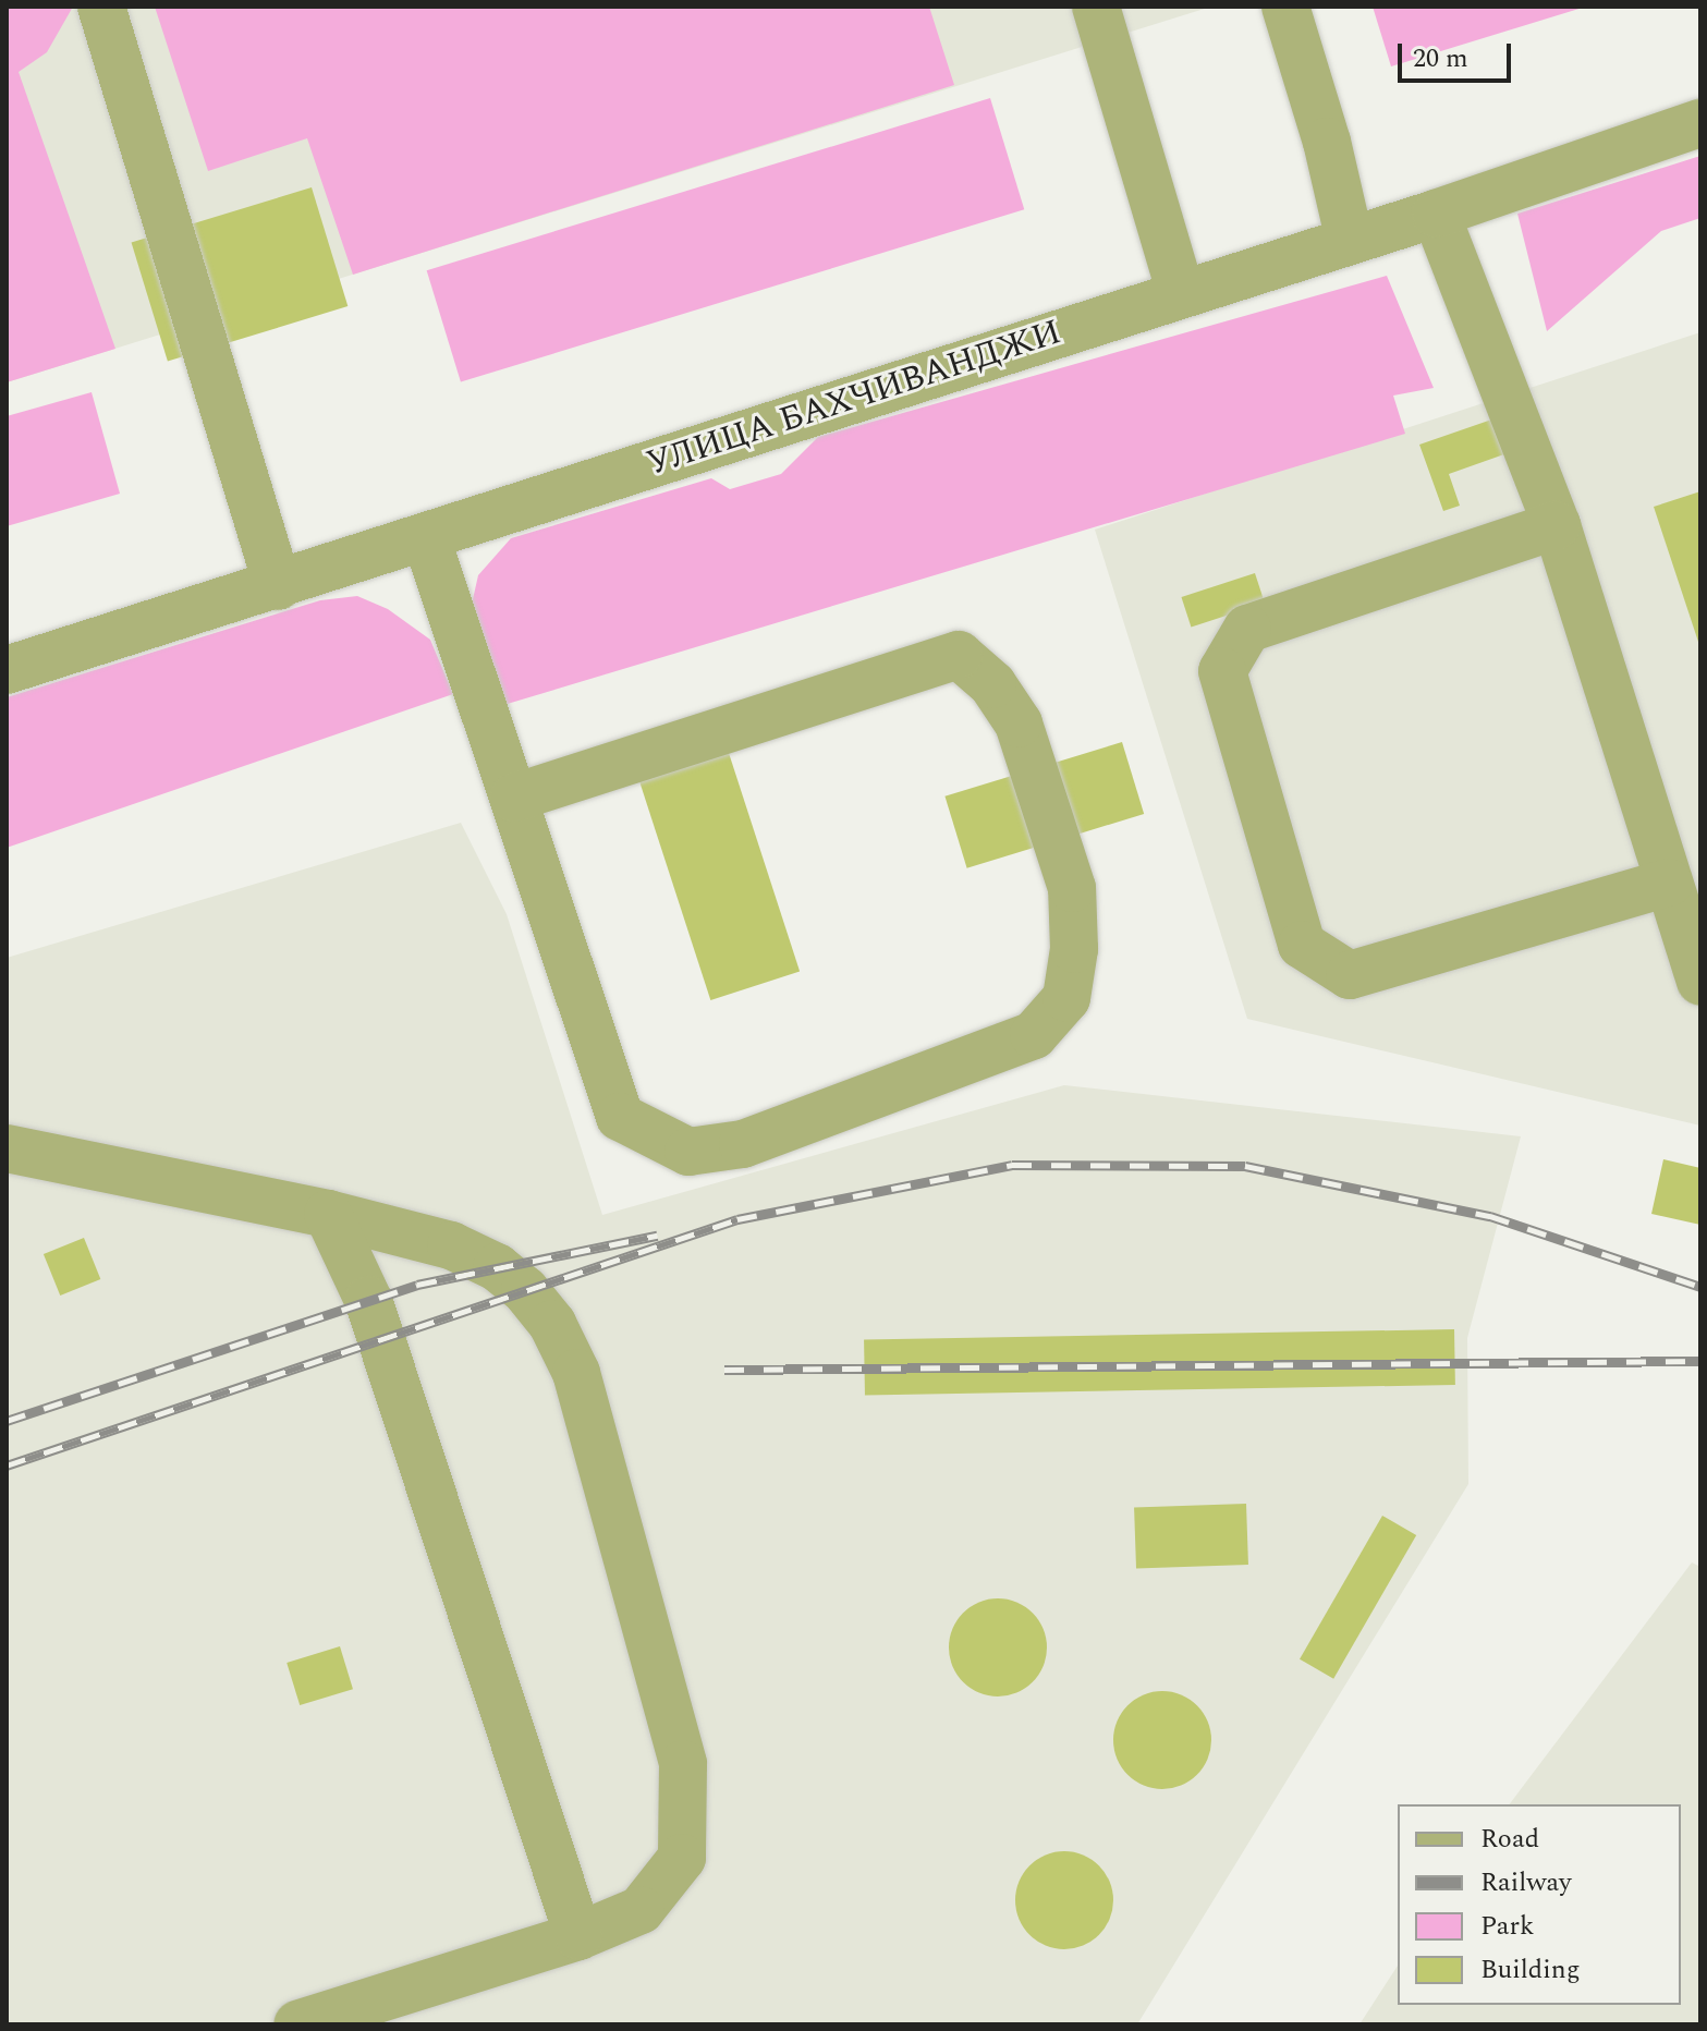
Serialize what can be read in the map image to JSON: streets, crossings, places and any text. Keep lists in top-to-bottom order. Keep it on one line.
{"streets":{"street":["УЛИЦА БАХЧИВАНДЖИ"]},"legend":["Road","Railway","Park","Building"],"scale_bar":"20 m"}
